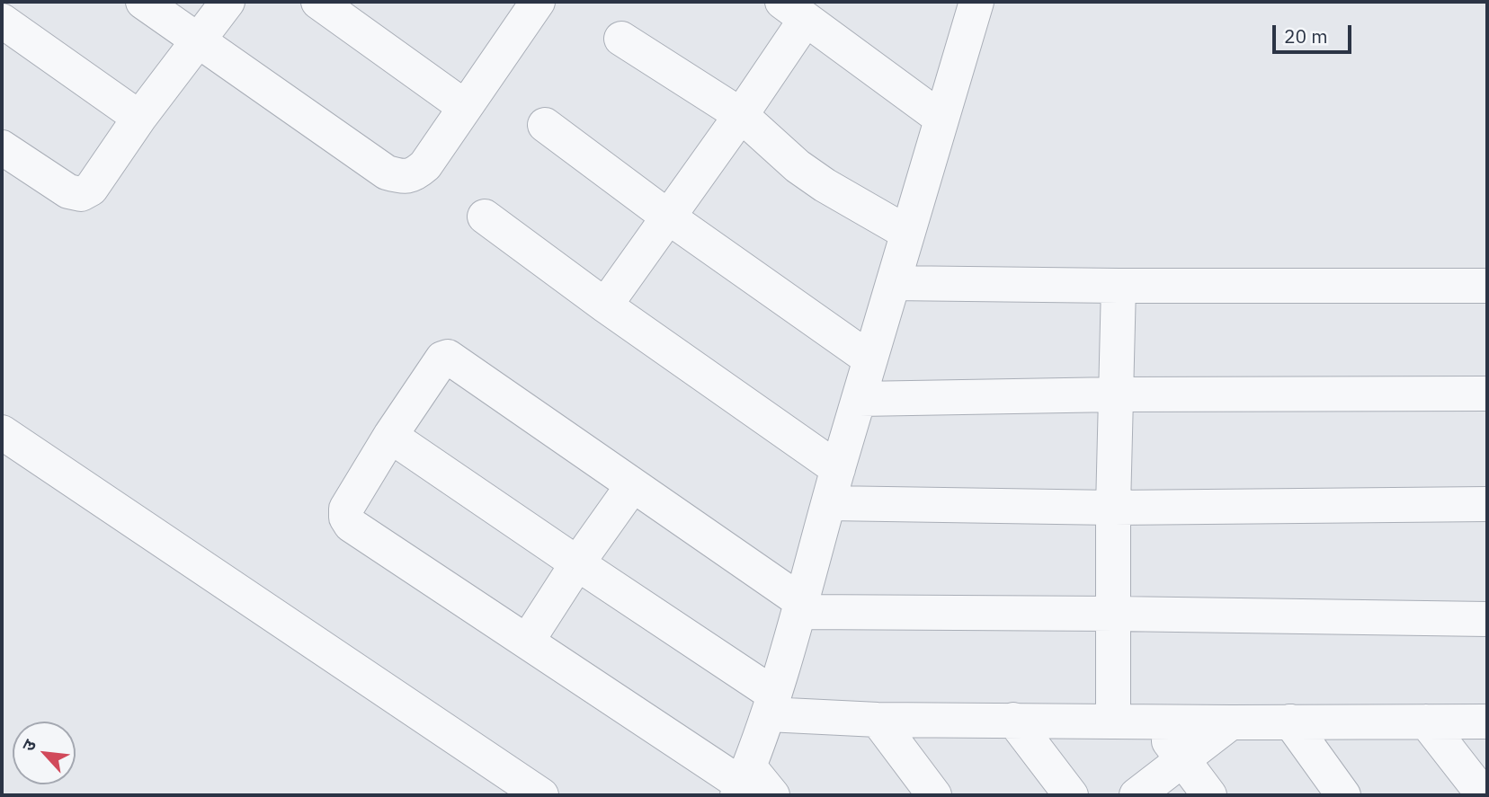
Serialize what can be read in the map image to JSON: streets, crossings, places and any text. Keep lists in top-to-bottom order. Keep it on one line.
{"scale_bar":"20 m","north":"top left"}
